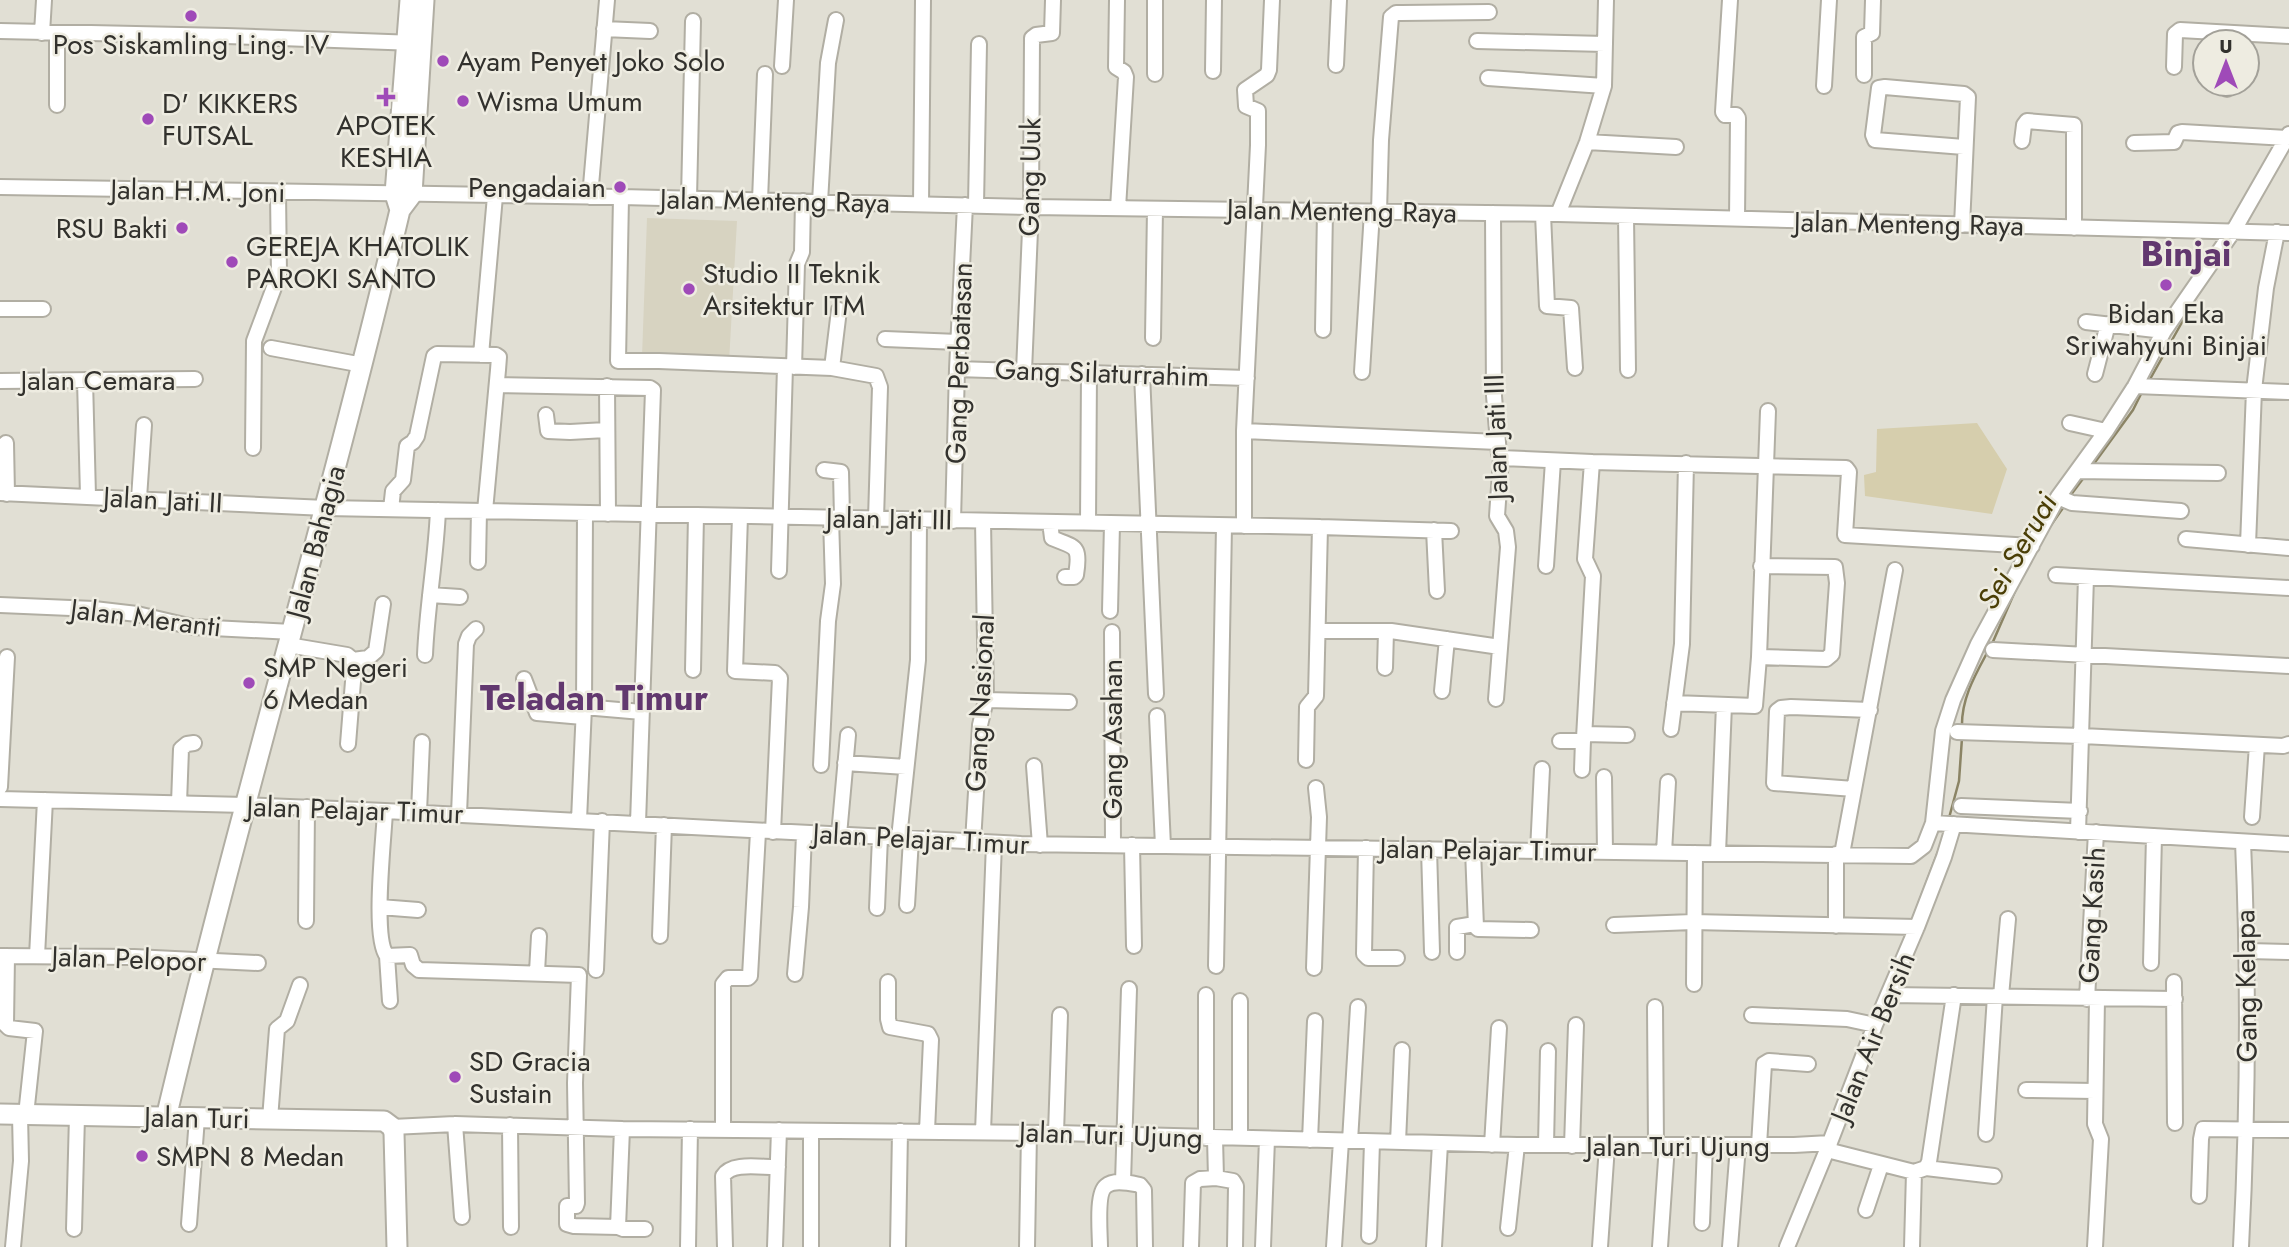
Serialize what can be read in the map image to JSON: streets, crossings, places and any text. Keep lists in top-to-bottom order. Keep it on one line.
{"streets":{"main road":["Jalan Bahagia","Jalan Turi"],"street":["Gang Uuk","Jalan H.M. Joni","Jalan Menteng Raya","Gang Perbatasan","Gang Silaturrahim","Jalan Cemara","Jalan Jati III","Jalan Jati II","Jalan Meranti","Gang Nasional","Gang Asahan","Jalan Pelajar Timur","Gang Kasih","Jalan Pelopor","Gang Kelapa","Jalan Air Bersih","Jalan Turi Ujung"]},"crossings":[["Gang Uuk","Jalan Menteng Raya"],["Gang Uuk","Gang Silaturrahim"],["Jalan H.M. Joni","Jalan Menteng Raya"],["Jalan H.M. Joni","Jalan Bahagia"],["Jalan Menteng Raya","Gang Perbatasan"],["Jalan Menteng Raya","Jalan Jati III"],["Jalan Menteng Raya","Jalan Bahagia"],["Gang Perbatasan","Gang Silaturrahim"],["Gang Perbatasan","Jalan Jati III"],["Jalan Jati III","Jalan Jati II"],["Jalan Jati III","Jalan Bahagia"],["Jalan Jati III","Gang Nasional"],["Jalan Jati II","Jalan Bahagia"],["Jalan Bahagia","Jalan Meranti"],["Jalan Bahagia","Jalan Pelajar Timur"],["Jalan Bahagia","Jalan Pelopor"],["Jalan Bahagia","Jalan Turi"],["Gang Nasional","Jalan Pelajar Timur"],["Gang Asahan","Jalan Pelajar Timur"],["Jalan Air Bersih","Jalan Turi Ujung"],["Jalan Turi","Jalan Turi Ujung"]],"districts":["Binjai","Teladan Timur"],"water":["Sei Seruai"],"places":{"other":["Pos Siskamling Ling. IV","Ayam Penyet Joko Solo","Wisma Umum","D' KIKKERS FUTSAL","Pengadaian","RSU Bakti","GEREJA KHATOLIK PAROKI SANTO","Bidan Eka Sriwahyuni Binjai","Studio II Teknik Arsitektur ITM","SMP Negeri 6 Medan","SD Gracia Sustain","SMPN 8 Medan"],"health":["APOTEK KESHIA"]},"north":"top"}
